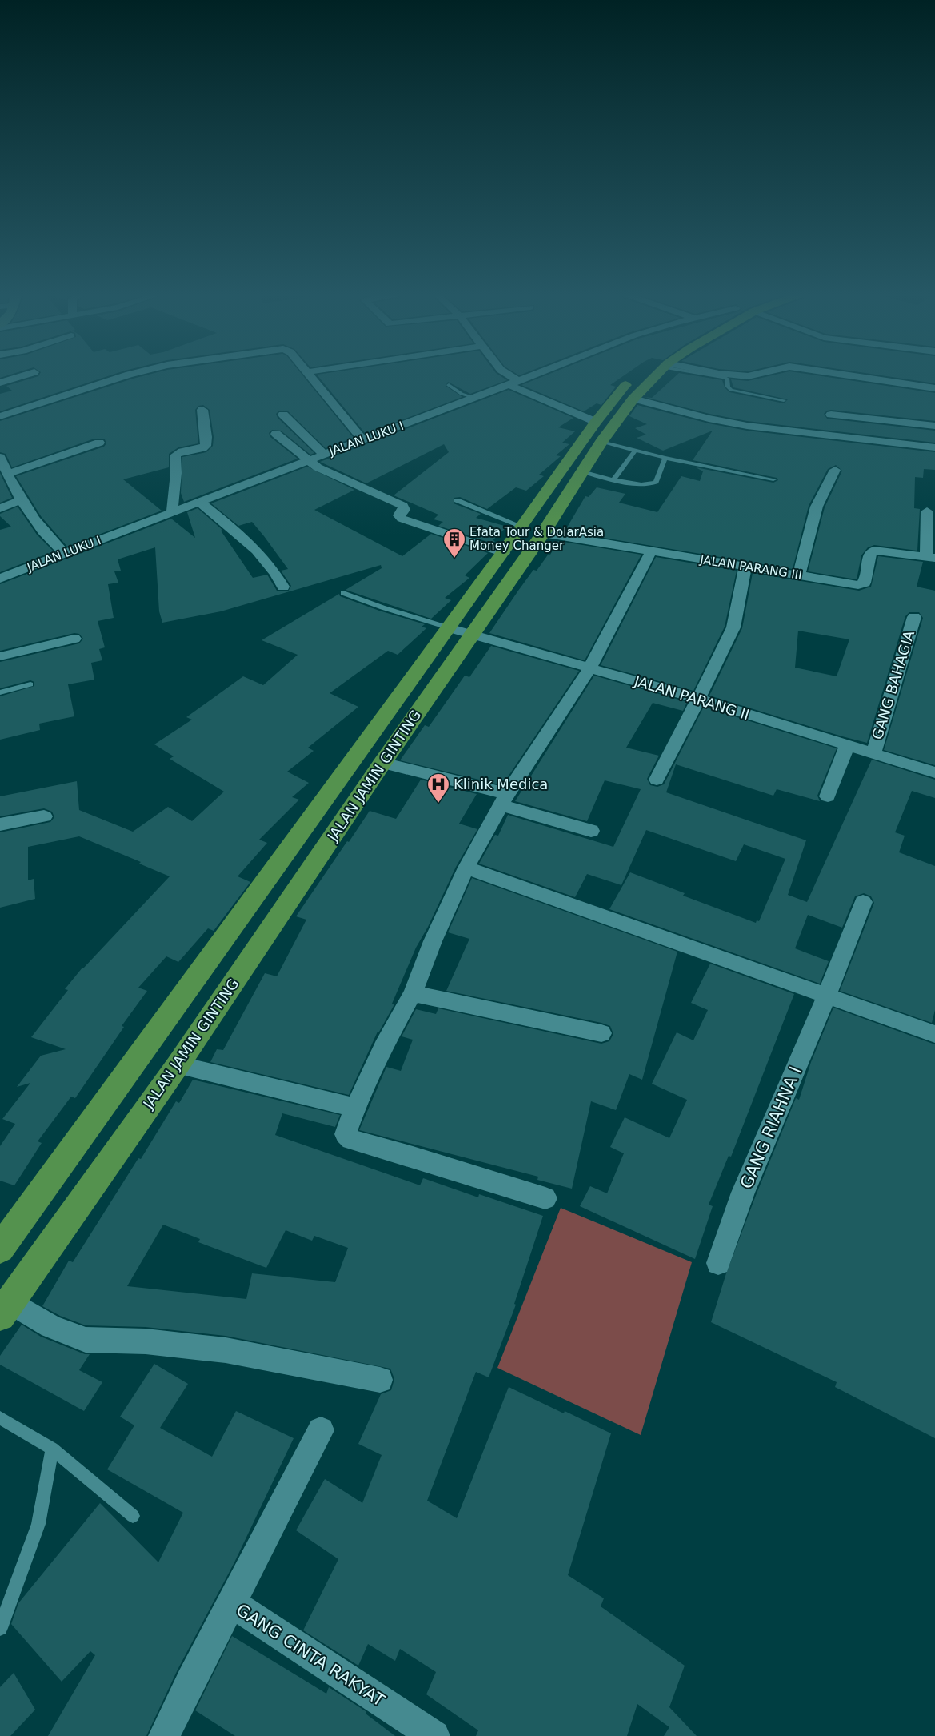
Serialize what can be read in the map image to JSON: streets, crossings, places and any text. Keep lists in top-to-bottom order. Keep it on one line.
{"streets":{"highway":["JALAN JAMIN GINTING"],"street":["JALAN LUKU I","JALAN PARANG III","GANG BAHAGIA","JALAN PARANG II","GANG RIAHNA I","GANG CINTA RAKYAT"]},"crossings":[["JALAN PARANG III","JALAN JAMIN GINTING"],["GANG BAHAGIA","JALAN PARANG II"],["JALAN PARANG II","JALAN JAMIN GINTING"]],"places":{"building":["Efata Tour & DolarAsia Money Changer"],"hospital":["Klinik Medica"]}}
